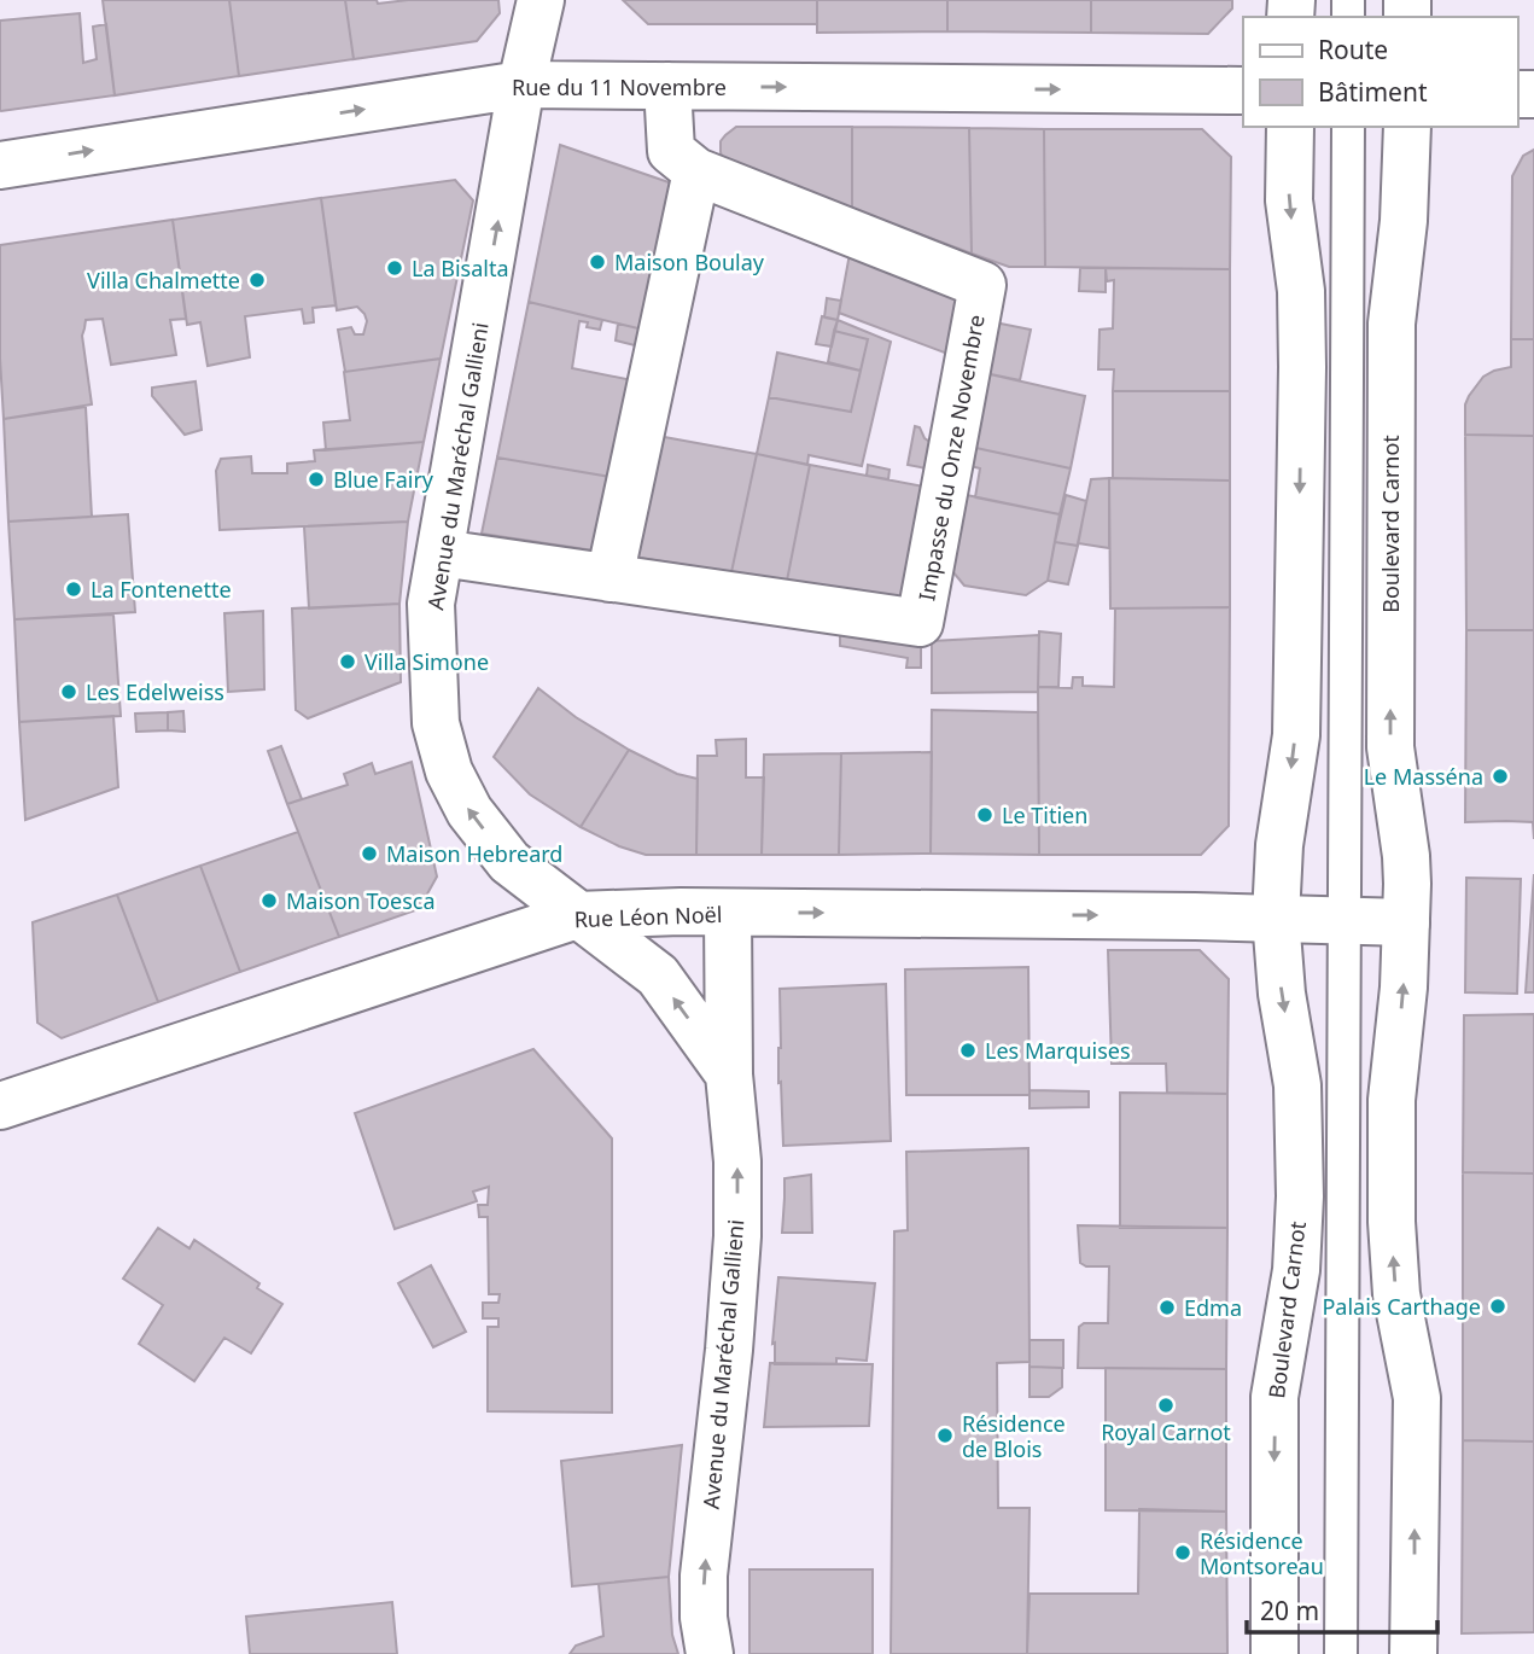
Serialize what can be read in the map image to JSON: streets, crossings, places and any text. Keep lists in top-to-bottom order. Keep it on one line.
{"streets":{"street":["Rue du 11 Novembre","Impasse du Onze Novembre","Avenue du Maréchal Gallieni","Boulevard Carnot","Rue Léon Noël"]},"crossings":[["Rue du 11 Novembre","Impasse du Onze Novembre"],["Rue du 11 Novembre","Avenue du Maréchal Gallieni"],["Impasse du Onze Novembre","Avenue du Maréchal Gallieni"],["Avenue du Maréchal Gallieni","Rue Léon Noël"],["Boulevard Carnot","Rue Léon Noël"]],"one_way":["Rue du 11 Novembre","Rue Léon Noël"],"places":["Maison Boulay","La Bisalta","Villa Chalmette","Blue Fairy","La Fontenette","Villa Simone","Les Edelweiss","Le Masséna","Le Titien","Maison Hebreard","Maison Toesca","Les Marquises","Palais Carthage","Edma","Royal Carnot","Résidence de Blois","Résidence Montsoreau"],"legend":["Route","Bâtiment"],"scale_bar":"20 m"}
